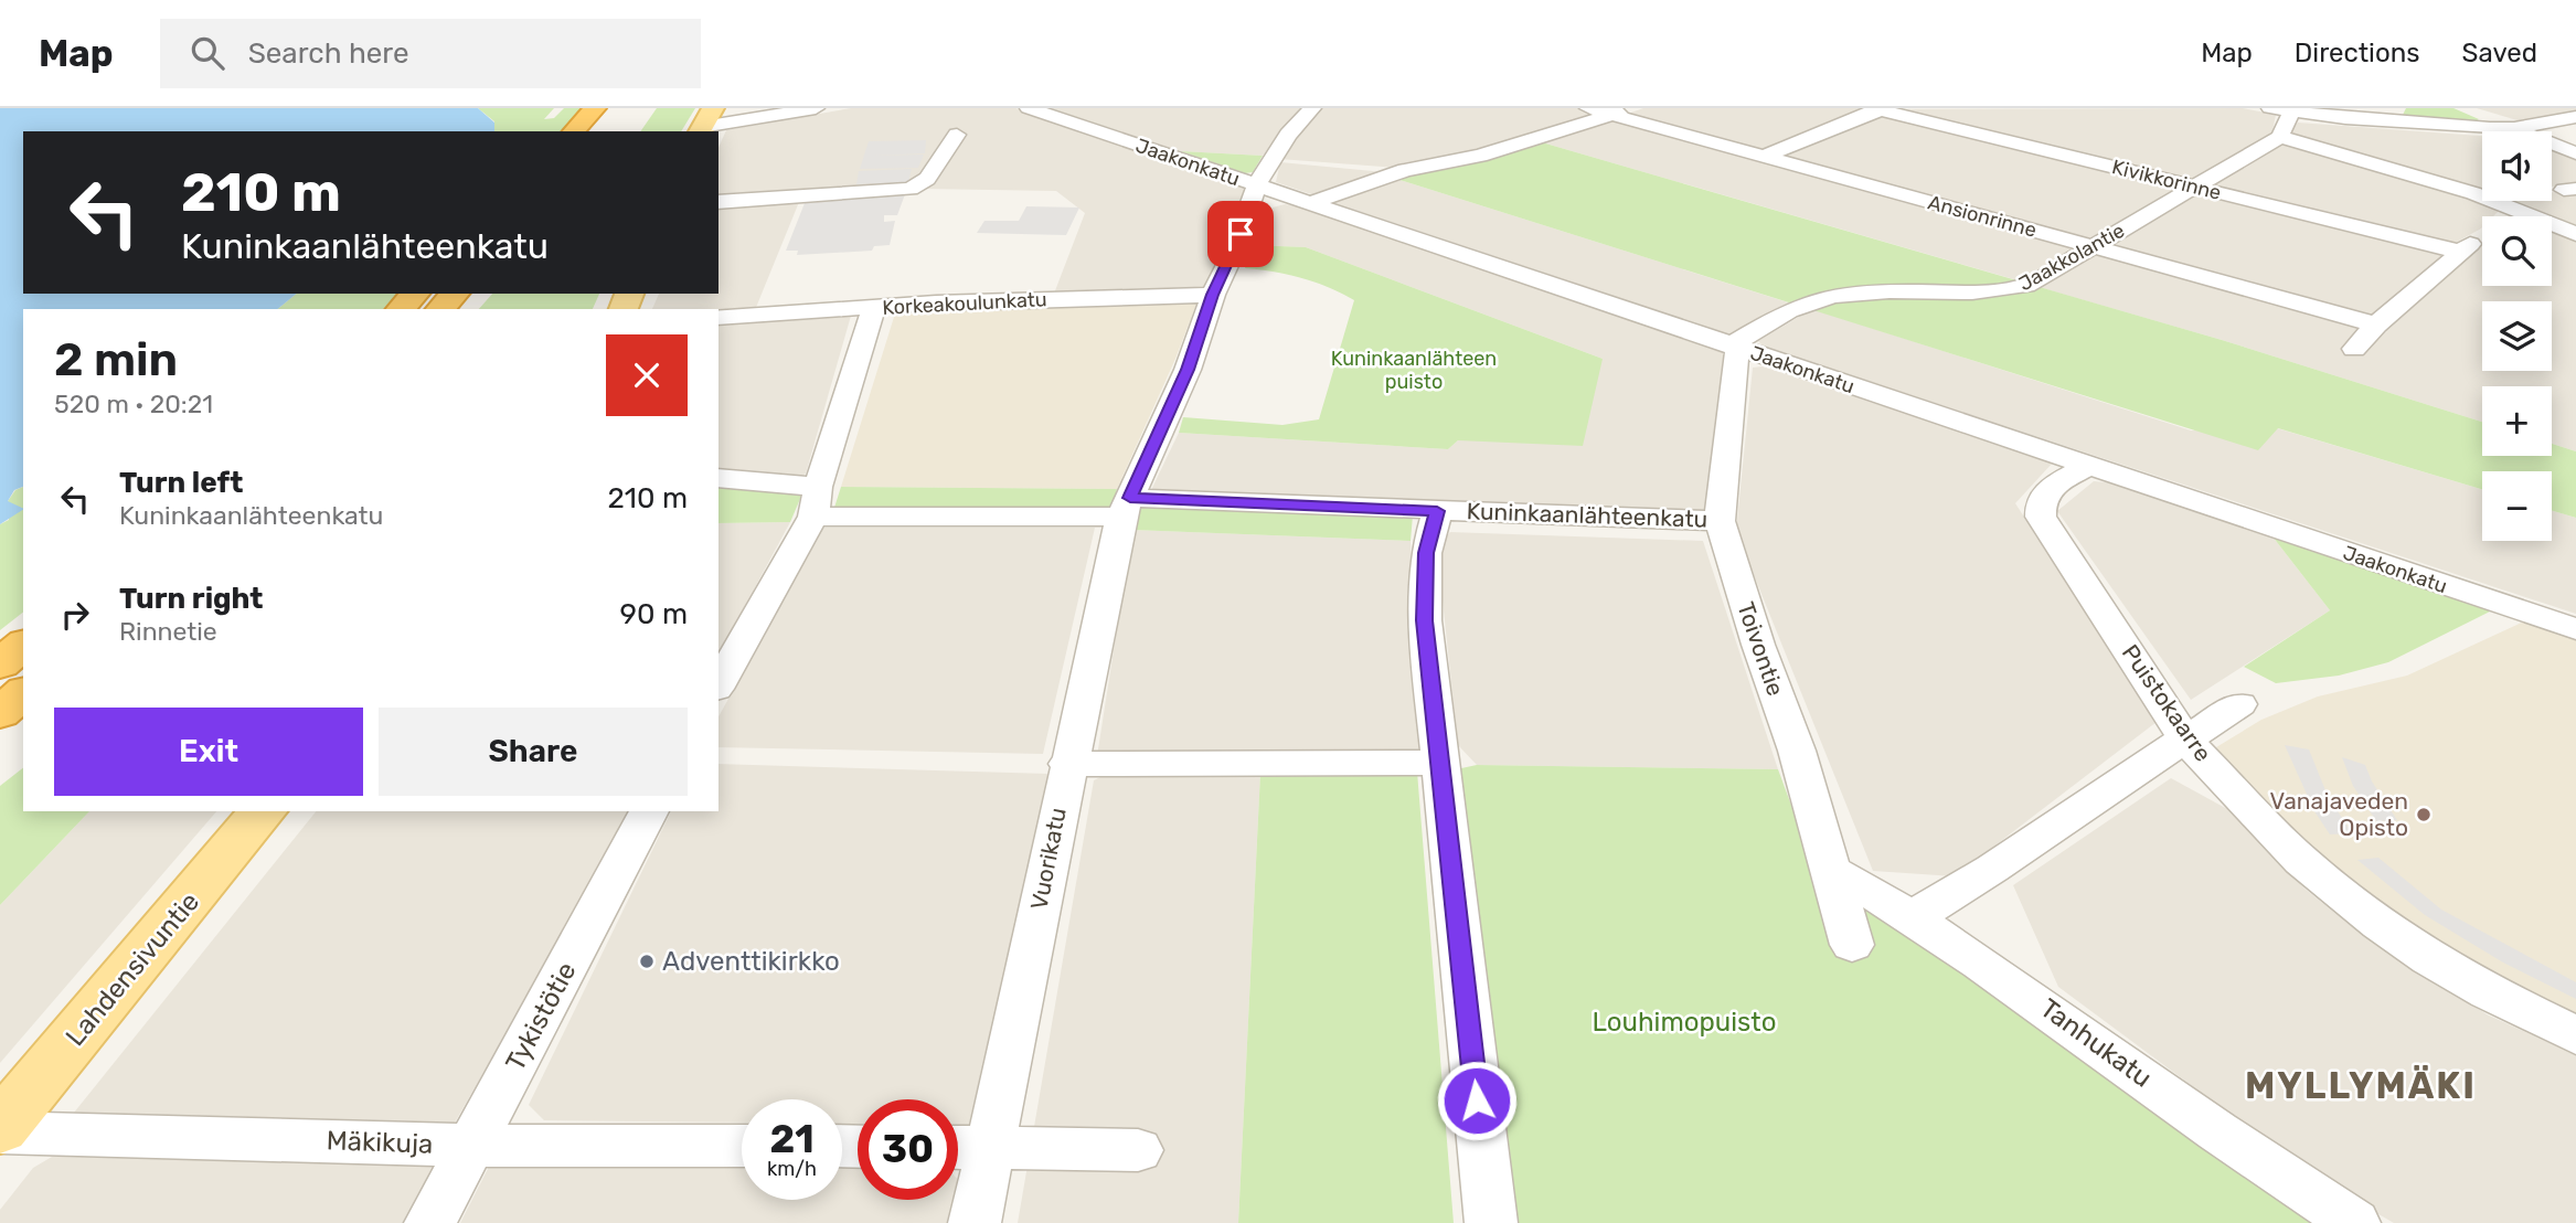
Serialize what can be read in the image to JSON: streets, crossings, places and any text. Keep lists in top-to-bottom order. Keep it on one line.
{"streets":{"main road":["Lahdensivuntie"],"street":["Jaakonkatu","Kivikkorinne","Ansionrinne","Jaakkolantie","Korkeakoulunkatu","Kuninkaanlähteenkatu","Toivontie","Puistokaarre","Vuorikatu","Tykistötie","Tanhukatu","Mäkikuja"]},"crossings":[["Jaakonkatu","Jaakkolantie"],["Jaakonkatu","Toivontie"],["Jaakonkatu","Puistokaarre"],["Jaakonkatu","Vuorikatu"],["Kivikkorinne","Ansionrinne"],["Kivikkorinne","Jaakkolantie"],["Ansionrinne","Jaakkolantie"],["Jaakkolantie","Toivontie"],["Korkeakoulunkatu","Vuorikatu"],["Kuninkaanlähteenkatu","Toivontie"],["Kuninkaanlähteenkatu","Vuorikatu"],["Toivontie","Tanhukatu"],["Lahdensivuntie","Mäkikuja"],["Tykistötie","Mäkikuja"]],"districts":["MYLLYMÄKI"],"parks":["Kuninkaanlähteen puisto","Louhimopuisto"],"places":["Vanajaveden Opisto","Adventtikirkko"],"page":{"header":"Map","search":"Search here","nav":["Map","Directions","Saved"],"map_buttons":["+","−"],"turn":["210 m","Kuninkaanlähteenkatu"],"heading":["2 min","520 m · 20:21"],"list":[{"name":"Turn left","note":"Kuninkaanlähteenkatu","value":"210 m"},{"name":"Turn right","note":"Rinnetie","value":"90 m"}],"buttons":["Exit","Share"],"speed":"21 km/h","limit":"30"}}
